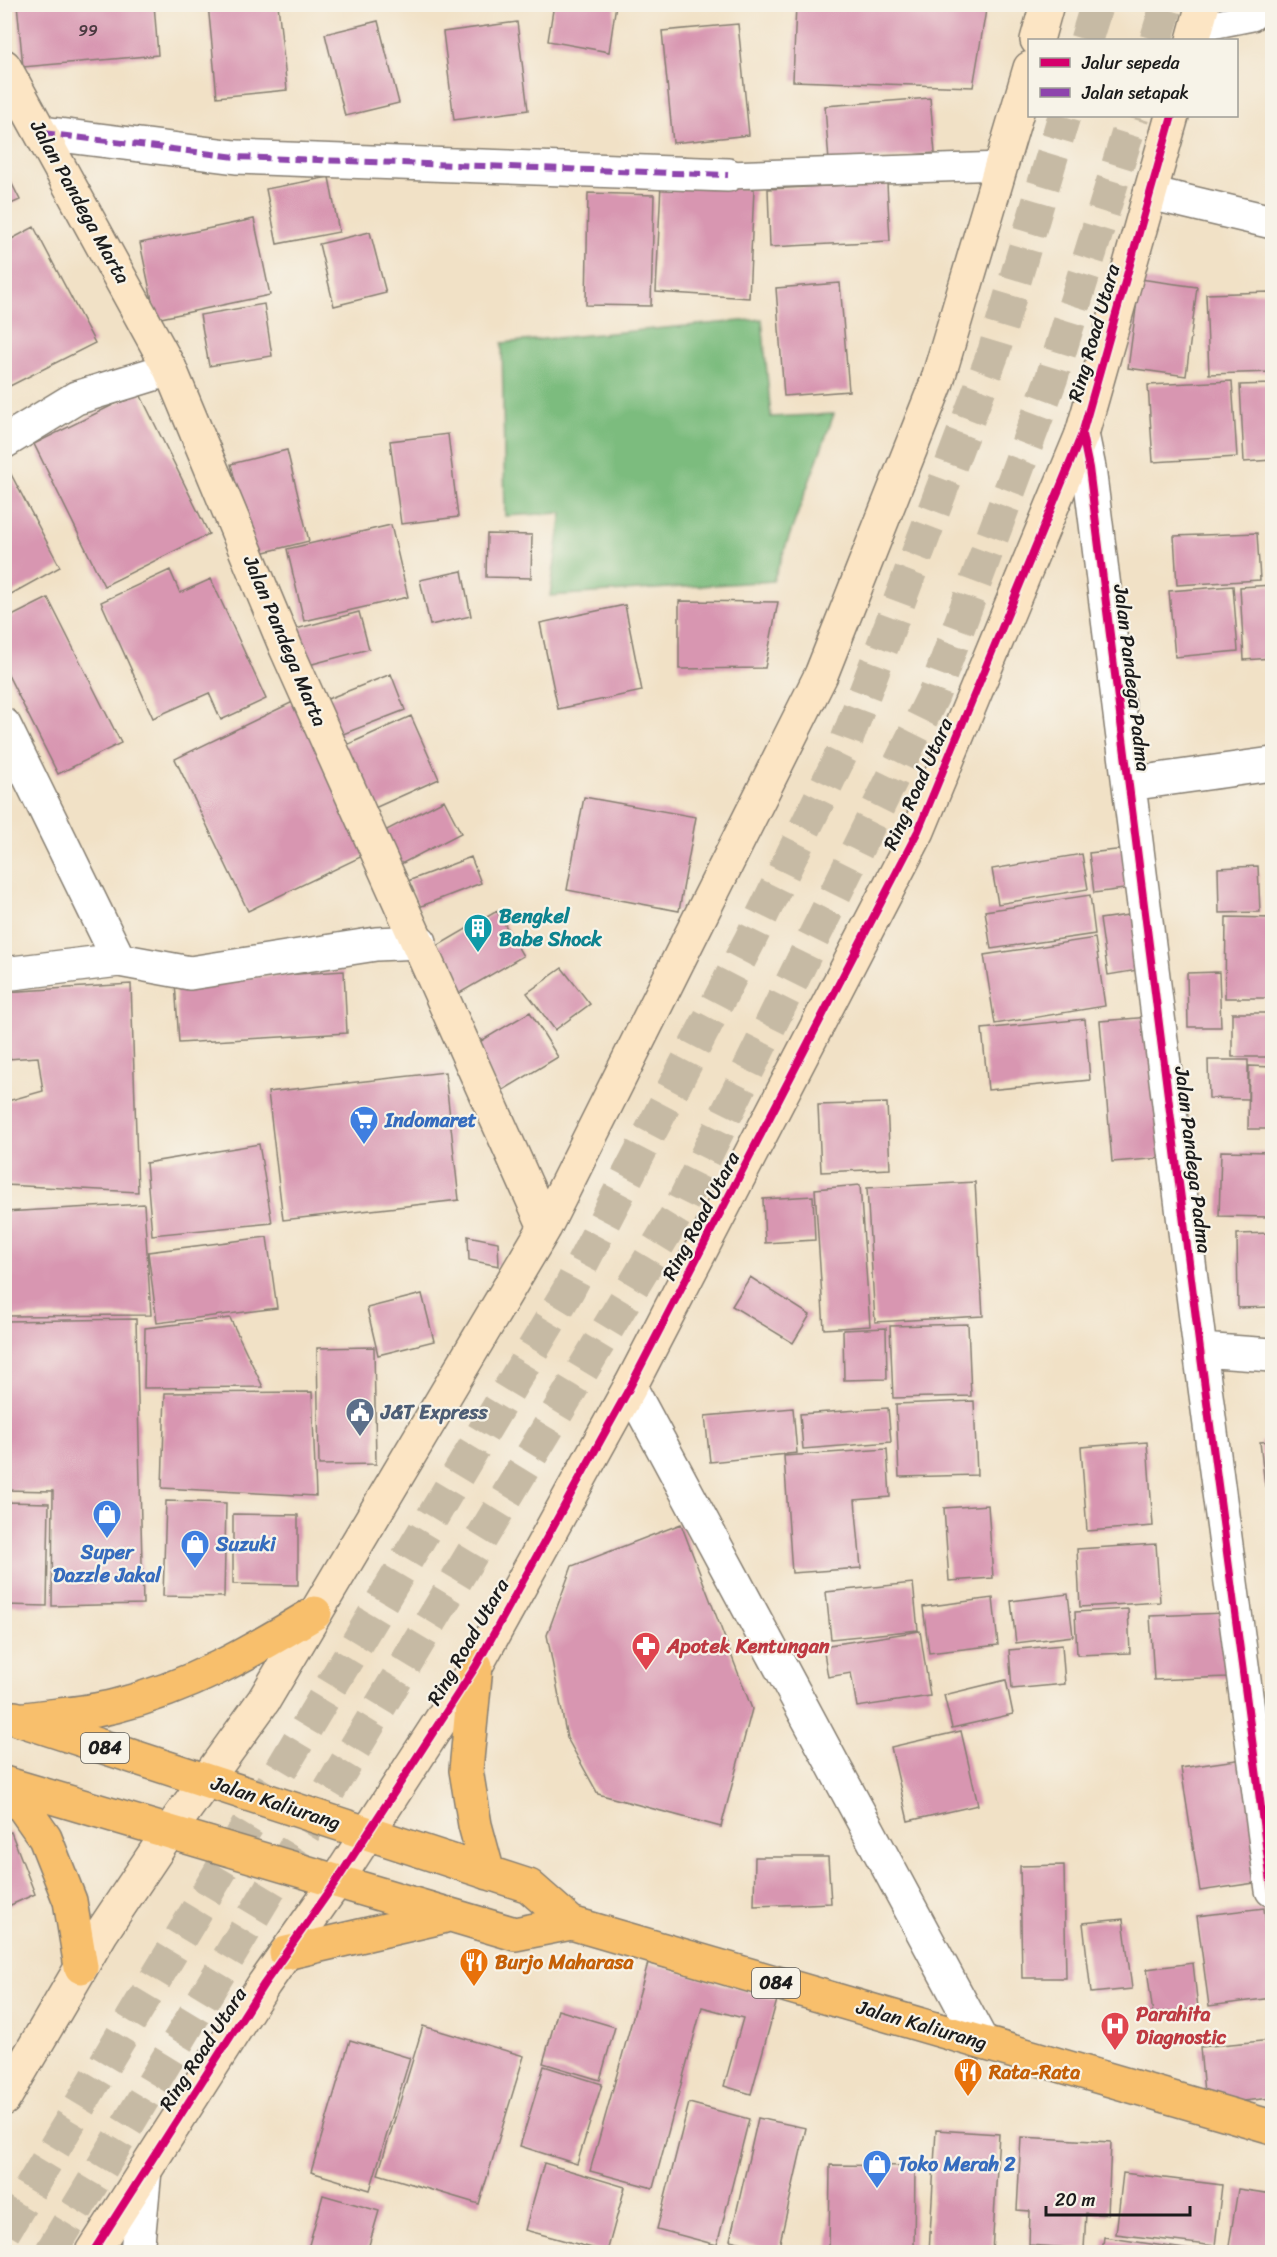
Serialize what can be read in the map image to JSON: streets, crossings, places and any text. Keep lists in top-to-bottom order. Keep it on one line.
{"streets":{"main road":["084","Jalan Kaliurang"],"street":["Jalan Pandega Marta","Ring Road Utara","Jalan Pandega Padma"]},"crossings":[["Ring Road Utara","Jalan Pandega Padma"],["Ring Road Utara","Jalan Kaliurang"]],"places":{"building":["Bengkel Babe Shock"],"supermarket":["Indomaret"],"public building":["J&T Express"],"shop":["Super Dazzle Jakal","Suzuki","Toko Merah 2"],"pharmacy":["Apotek Kentungan"],"restaurant":["Burjo Maharasa","Rata-Rata"],"hospital":["Parahita Diagnostic"]},"house_numbers":["99"],"legend":["Jalur sepeda","Jalan setapak"],"scale_bar":"20 m"}
